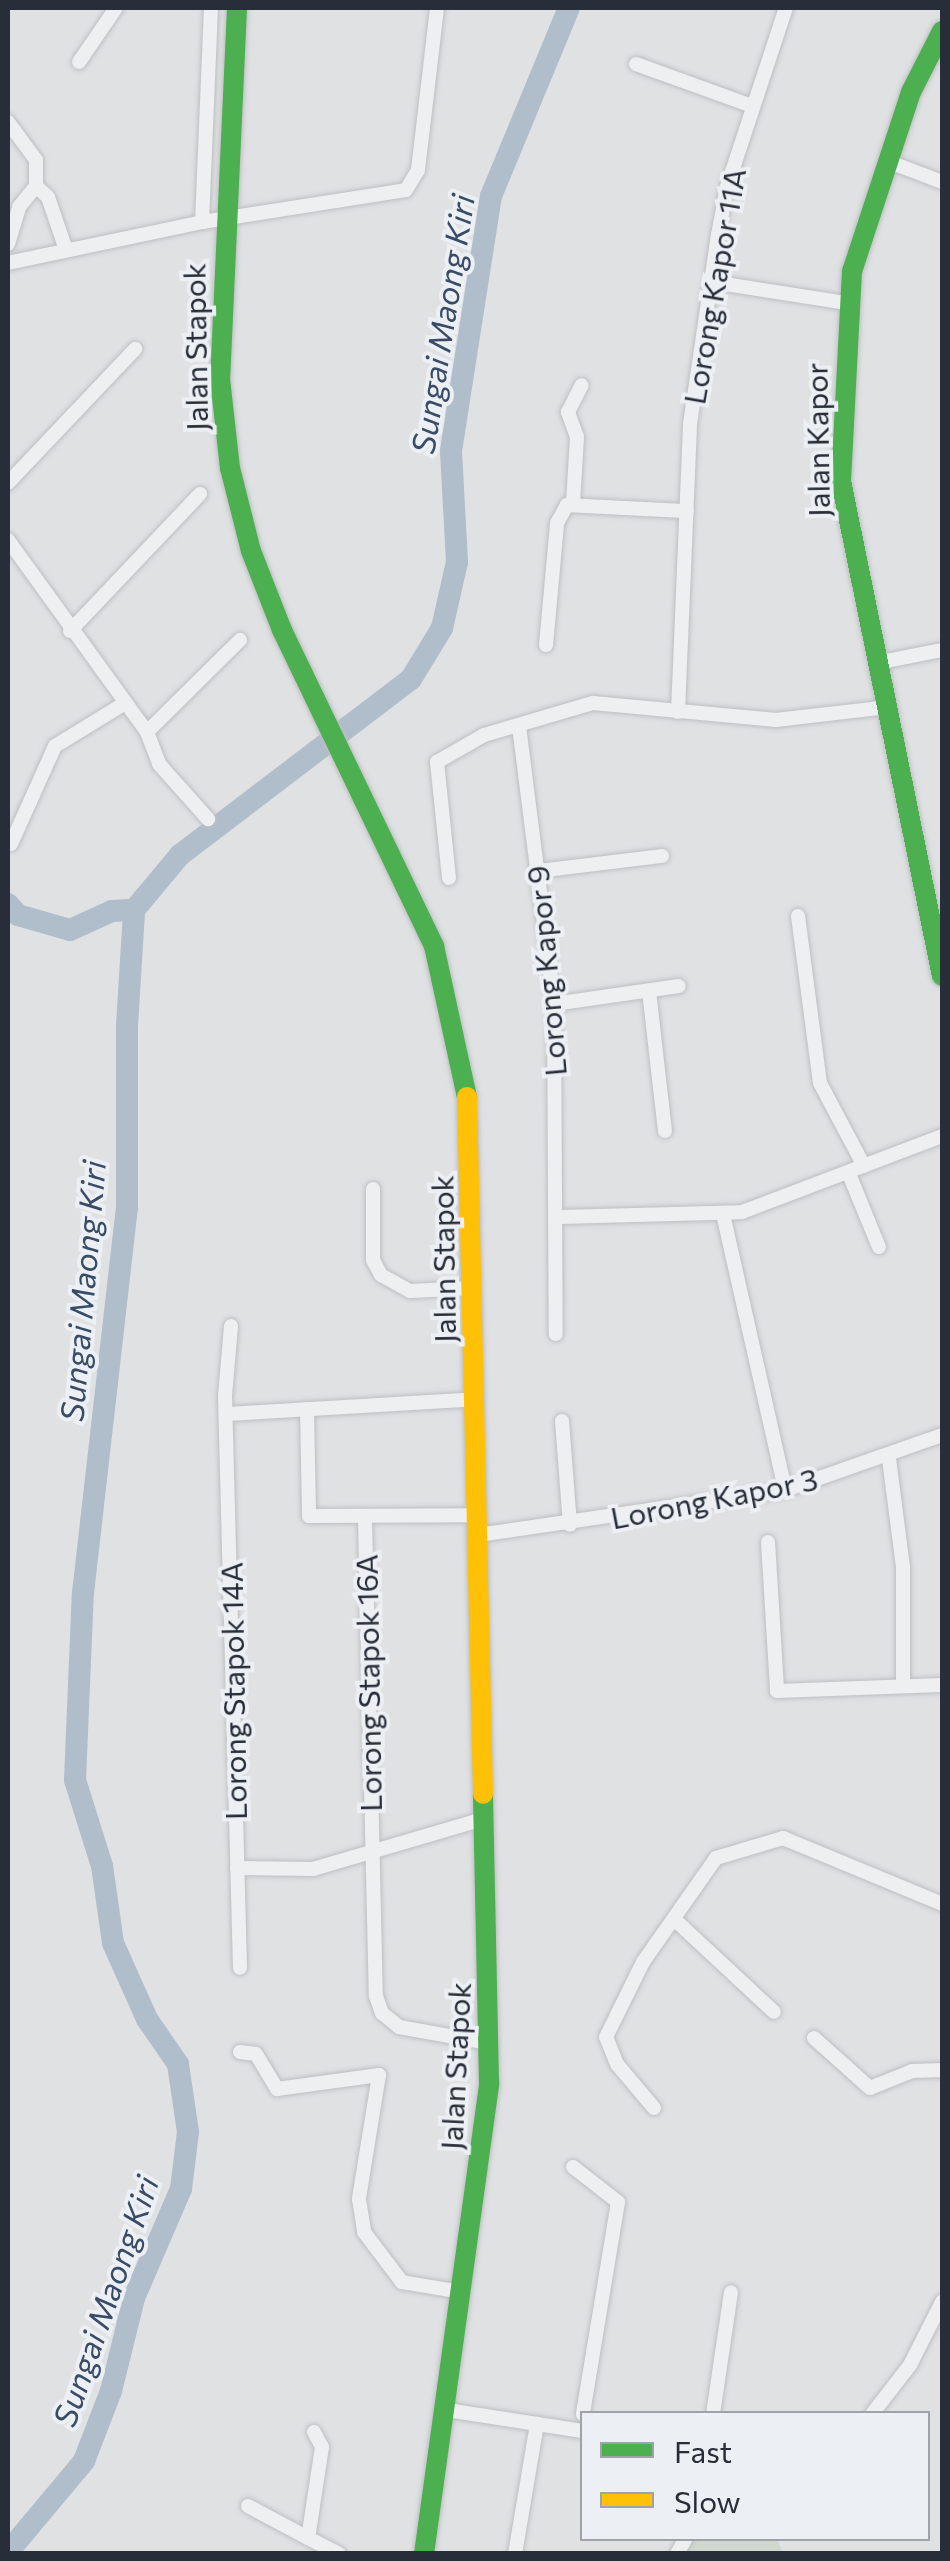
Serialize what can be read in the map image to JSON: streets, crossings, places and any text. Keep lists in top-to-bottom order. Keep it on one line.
{"streets":{"main road":["Jalan Stapok","Jalan Kapor"],"street":["Lorong Kapor 11A","Lorong Kapor 9","Lorong Kapor 3","Lorong Stapok 16A","Lorong Stapok 14A"]},"crossings":[["Jalan Stapok","Lorong Kapor 3"],["Jalan Stapok","Lorong Stapok 16A"],["Lorong Kapor 3","Lorong Stapok 16A"]],"water":["Sungai Maong Kiri"],"legend":["Fast","Slow"]}
